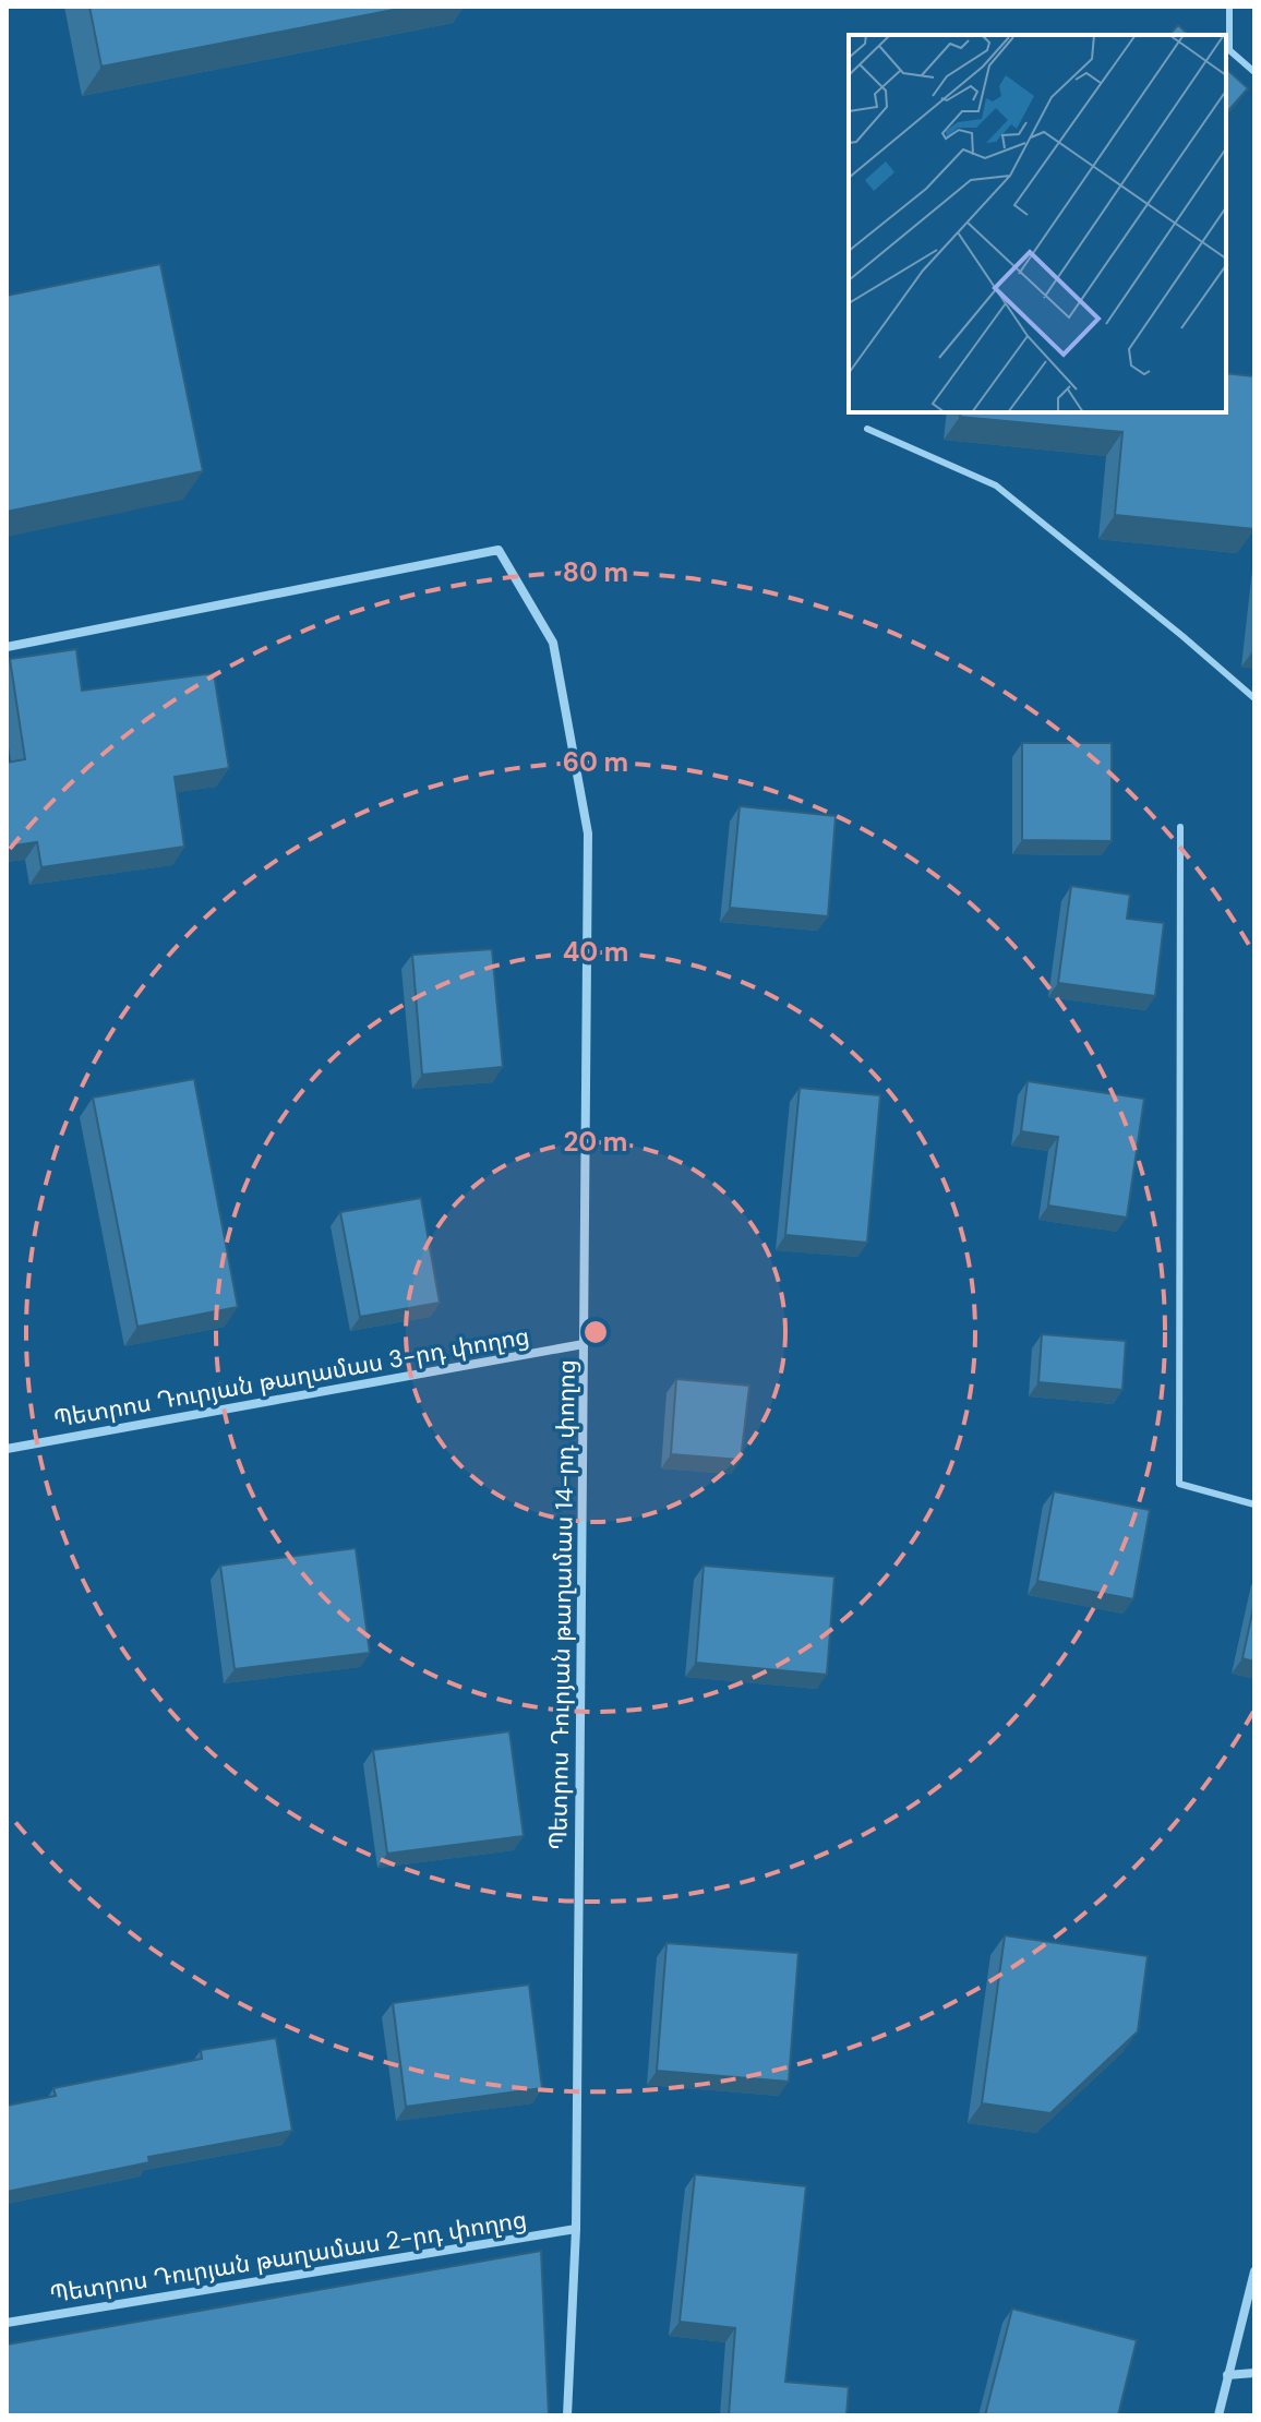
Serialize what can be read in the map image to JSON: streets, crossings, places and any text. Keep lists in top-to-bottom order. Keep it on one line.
{"streets":{"street":["Պետրոս Դուրյան թաղամաս 3-րդ փողոց","Պետրոս Դուրյան թաղամաս 14-րդ փողոց","Պետրոս Դուրյան թաղամաս 2-րդ փողոց"]},"crossings":[["Պետրոս Դուրյան թաղամաս 3-րդ փողոց","Պետրոս Դուրյան թաղամաս 14-րդ փողոց"],["Պետրոս Դուրյան թաղամաս 14-րդ փողոց","Պետրոս Դուրյան թաղամաս 2-րդ փողոց"]],"rings":["80 m","60 m","40 m","20 m"]}
